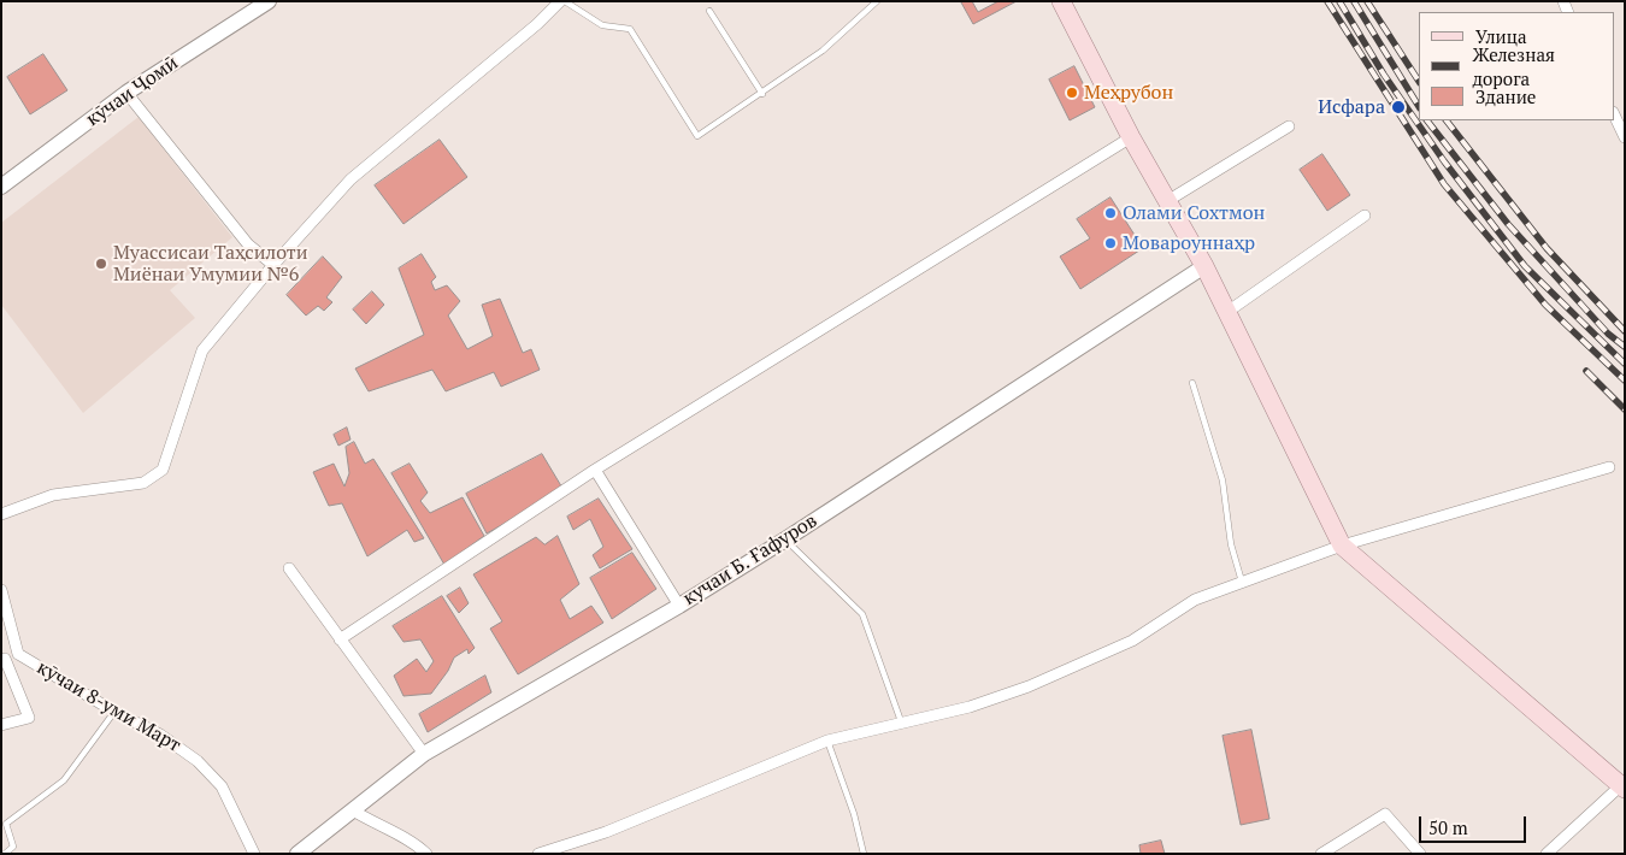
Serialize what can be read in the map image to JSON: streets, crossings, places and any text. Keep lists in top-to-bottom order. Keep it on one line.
{"streets":{"street":["кӯчаи Ҷомӣ","кучаи Б. Ғафуров","кӯчаи 8-уми Март"]},"places":["Меҳрубон","Исфара","Олами Сохтмон","Мовароуннаҳр","Муассисаи Таҳсилоти Миёнаи Умумии №6"],"legend":["Улица","Железная дорога","Здание"],"scale_bar":"50 m"}
